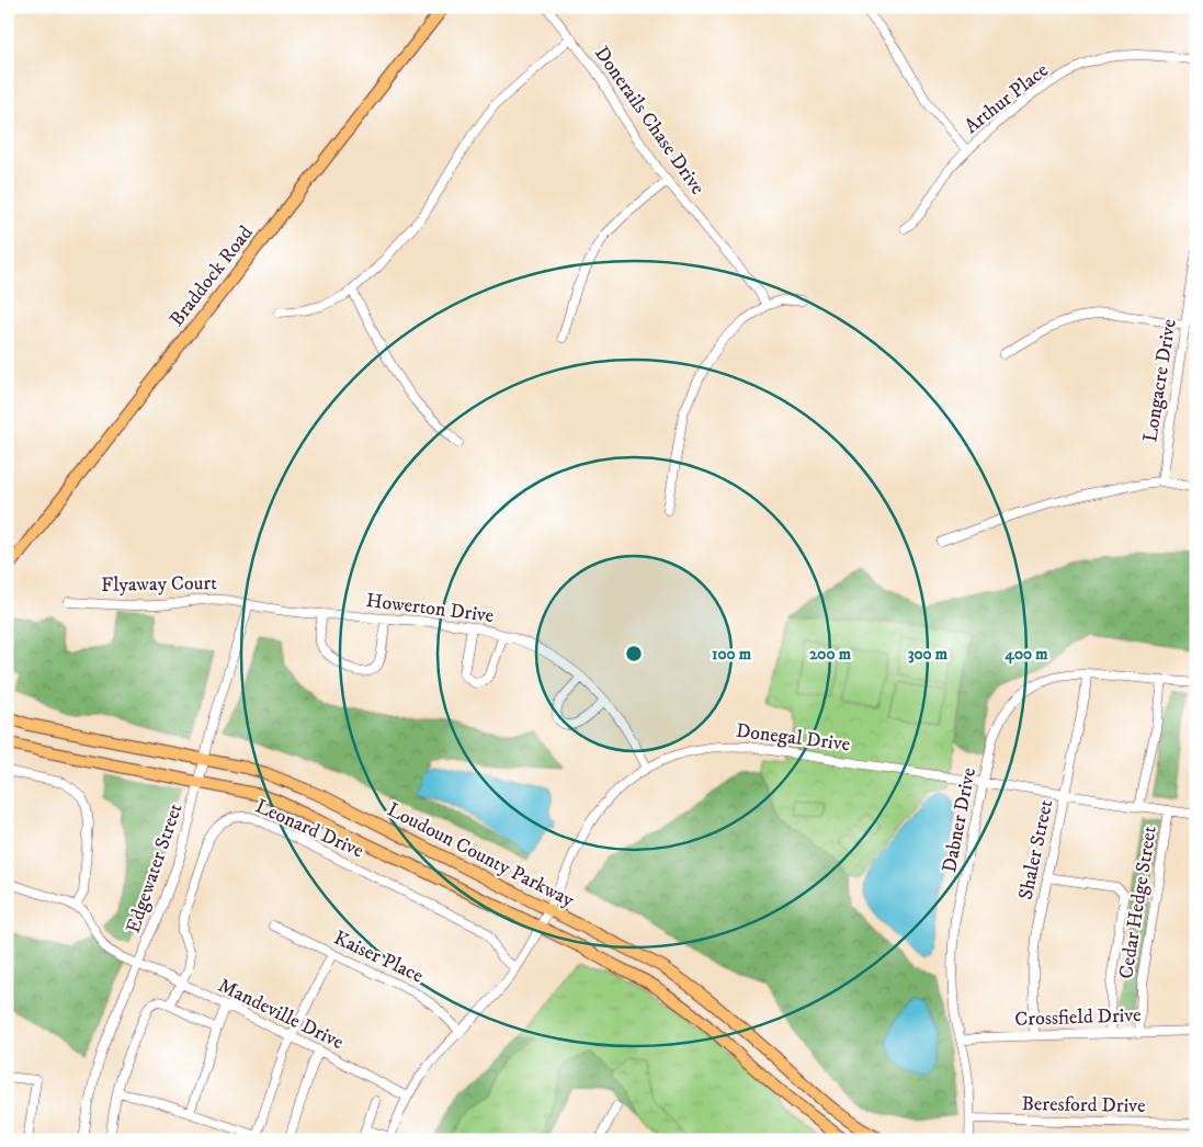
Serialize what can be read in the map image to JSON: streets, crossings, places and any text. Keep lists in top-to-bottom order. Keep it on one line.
{"streets":{"main road":["Braddock Road","Loudoun County Parkway"],"street":["Arthur Place","Donerails Chase Drive","Longacre Drive","Flyaway Court","Howerton Drive","Donegal Drive","Dabner Drive","Leonard Drive","Shaler Street","Edgewater Street","Cedar Hedge Street","Kaiser Place","Mandeville Drive","Crossfield Drive","Beresford Drive"]},"crossings":[["Flyaway Court","Howerton Drive"],["Flyaway Court","Edgewater Street"],["Howerton Drive","Donegal Drive"],["Howerton Drive","Edgewater Street"],["Donegal Drive","Dabner Drive"],["Donegal Drive","Leonard Drive"],["Donegal Drive","Shaler Street"],["Donegal Drive","Loudoun County Parkway"],["Donegal Drive","Cedar Hedge Street"],["Donegal Drive","Kaiser Place"],["Donegal Drive","Mandeville Drive"],["Dabner Drive","Shaler Street"],["Dabner Drive","Crossfield Drive"],["Dabner Drive","Beresford Drive"],["Leonard Drive","Mandeville Drive"],["Shaler Street","Crossfield Drive"],["Loudoun County Parkway","Edgewater Street"],["Edgewater Street","Mandeville Drive"],["Cedar Hedge Street","Crossfield Drive"]],"rings":["100 m","200 m","300 m","400 m"]}
